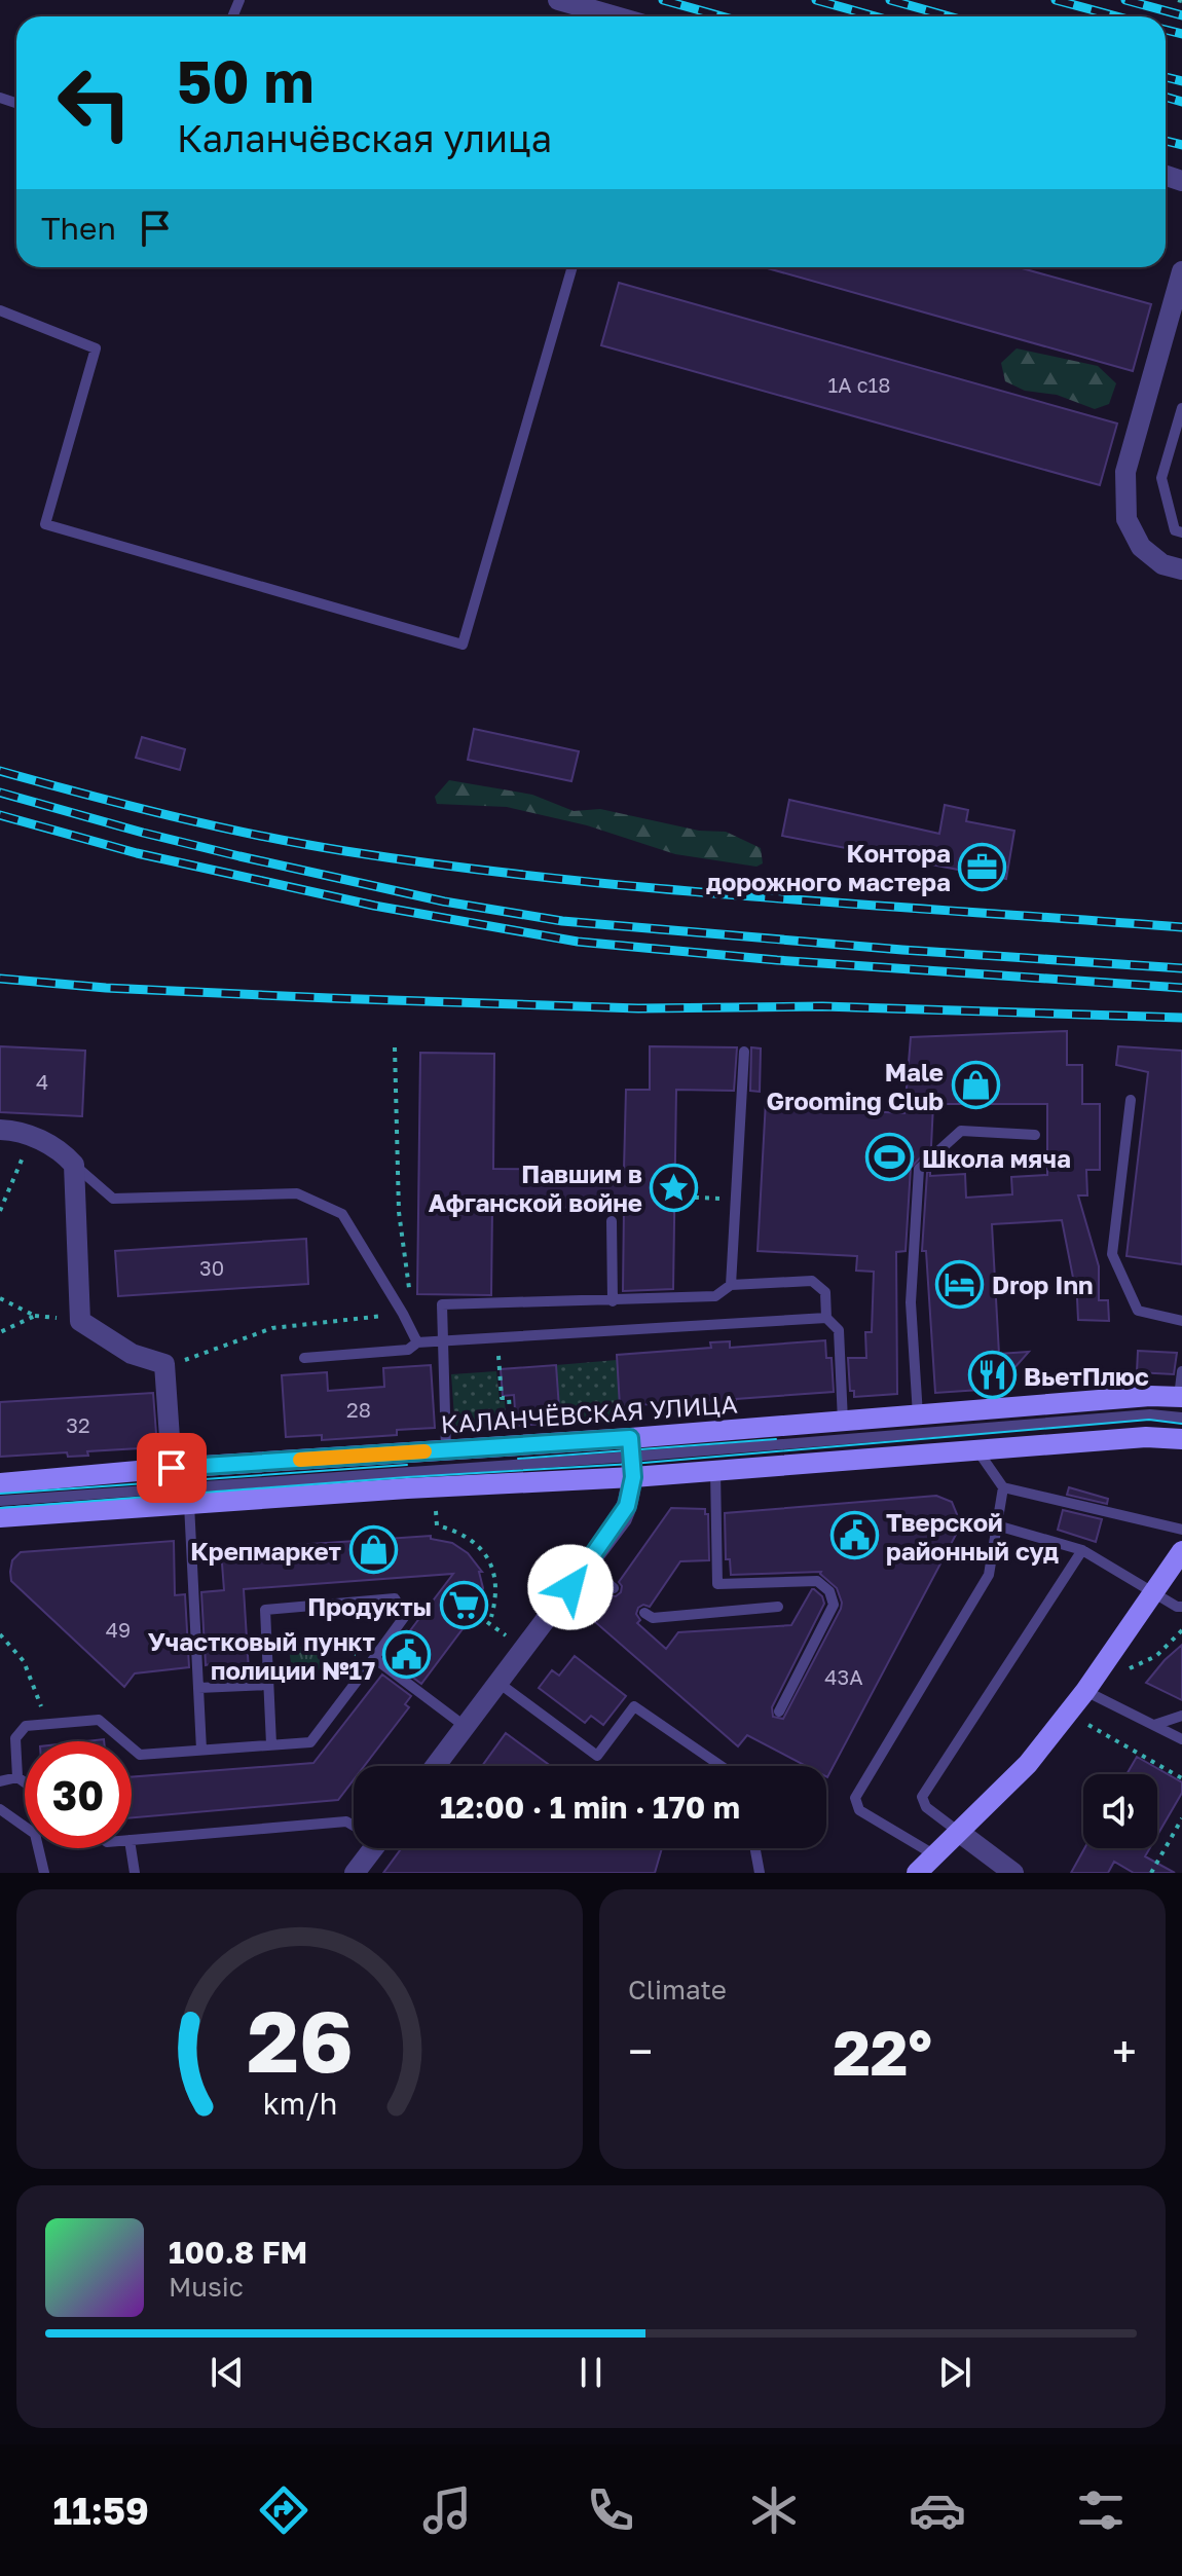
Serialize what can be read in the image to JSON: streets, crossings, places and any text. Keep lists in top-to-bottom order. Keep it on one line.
{"streets":{"main road":["КАЛАНЧЁВСКАЯ УЛИЦА"]},"places":{"office":["Контора дорожного мастера"],"shop":["Male Grooming Club","Крепмаркет"],"sports":["Школа мяча"],"place":["Павшим в Афганской войне"],"hotel":["Drop Inn"],"restaurant":["ВьетПлюс"],"public building":["Тверской районный суд","Участковый пункт полиции №17"],"supermarket":["Продукты"]},"house_numbers":["1А с18","4","30","28","32","49","43А"],"page":{"turn":["50 m","Каланчёвская улица"],"then":"Then","limit":"30","trip":"12:00 · 1 min · 170 m","tile":"Climate","heat":["−","22°","+"],"song":["100.8 FM","Music"],"tabs":"11:59","gauge":["26","km/h"]}}
